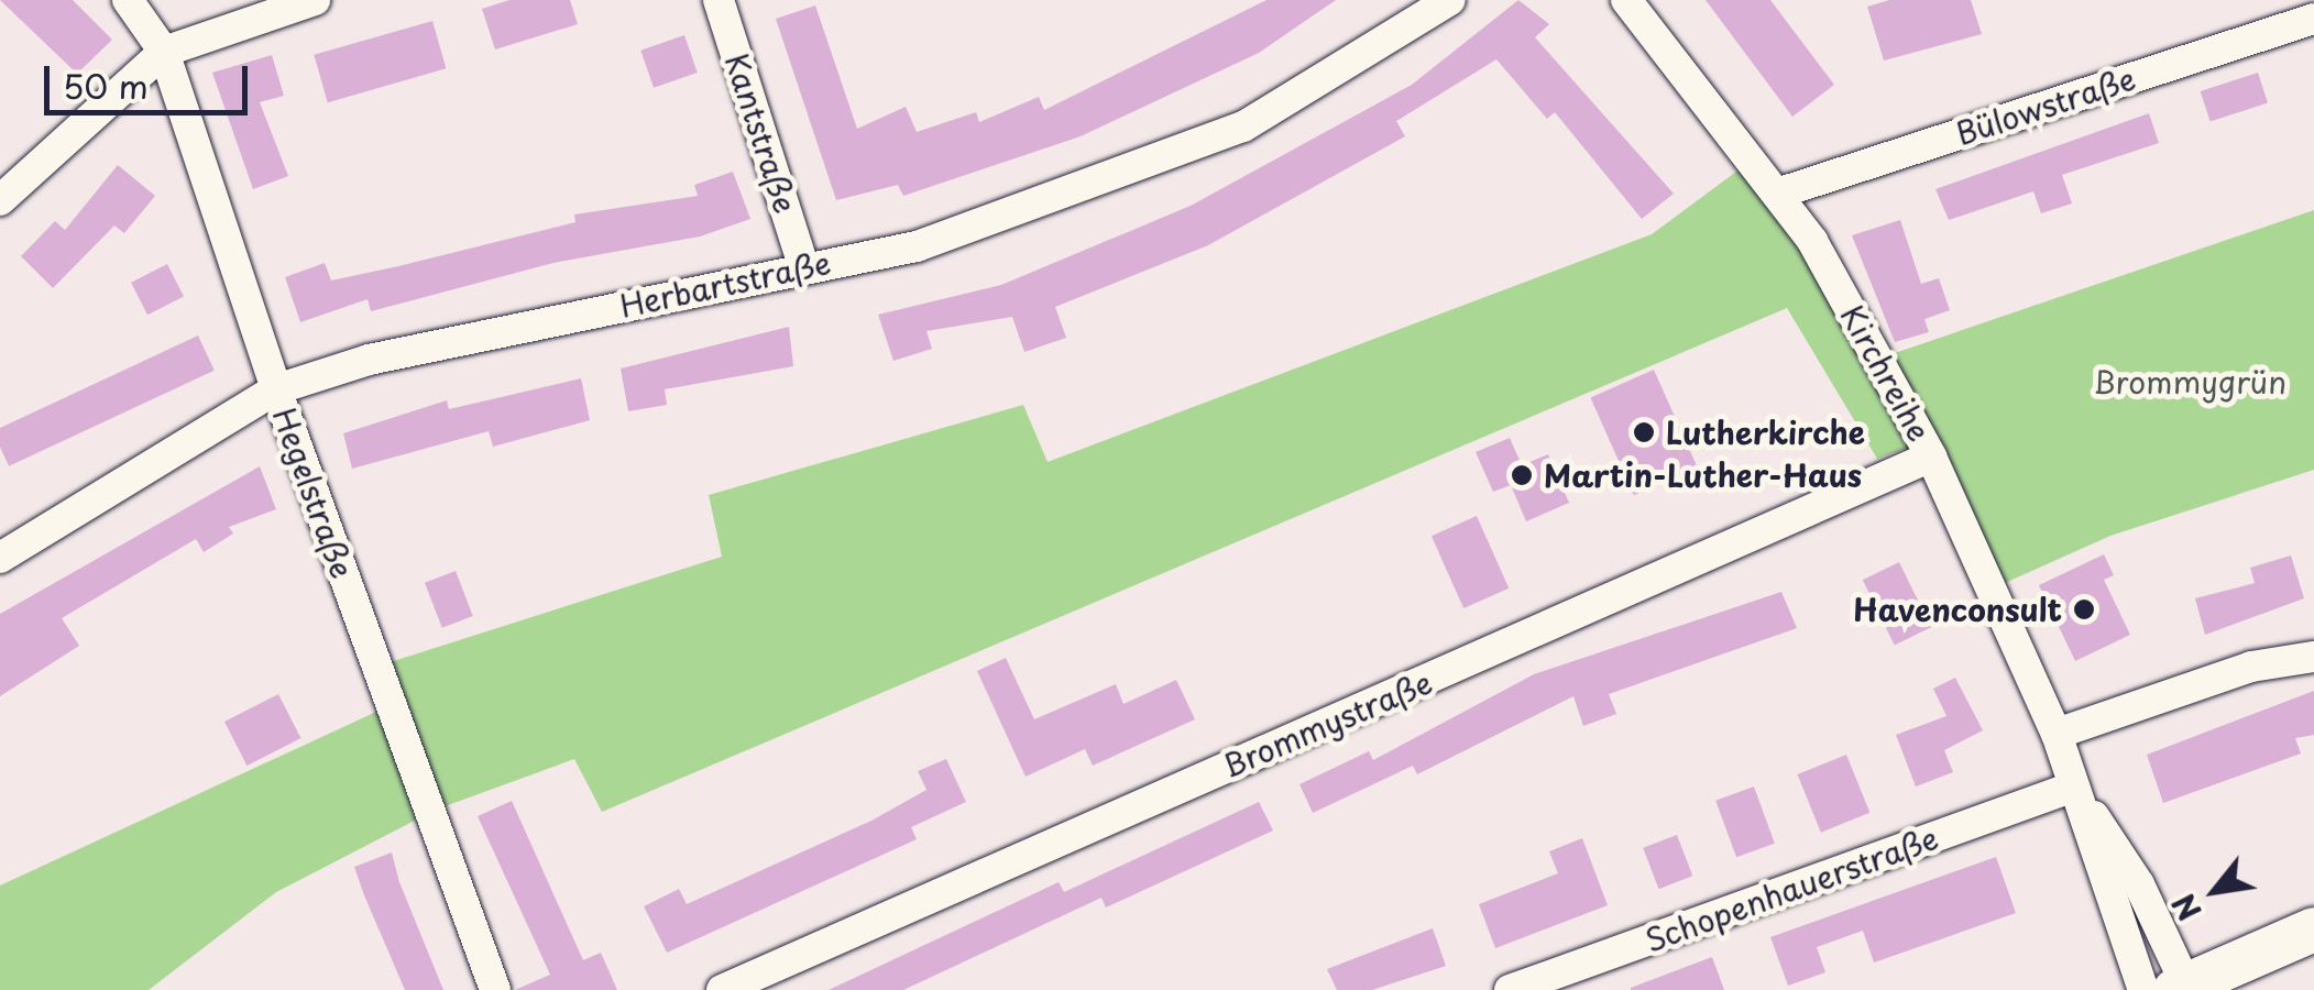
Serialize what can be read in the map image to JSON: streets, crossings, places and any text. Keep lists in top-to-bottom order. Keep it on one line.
{"streets":{"street":["Bülowstraße","Kantstraße","Herbartstraße","Kirchreihe","Hegelstraße","Brommystraße","Schopenhauerstraße"]},"crossings":[["Bülowstraße","Kirchreihe"],["Kantstraße","Herbartstraße"],["Herbartstraße","Hegelstraße"],["Kirchreihe","Brommystraße"],["Kirchreihe","Schopenhauerstraße"]],"parks":["Brommygrün"],"places":["Lutherkirche","Martin-Luther-Haus","Havenconsult"],"scale_bar":"50 m","north":"bottom left"}
